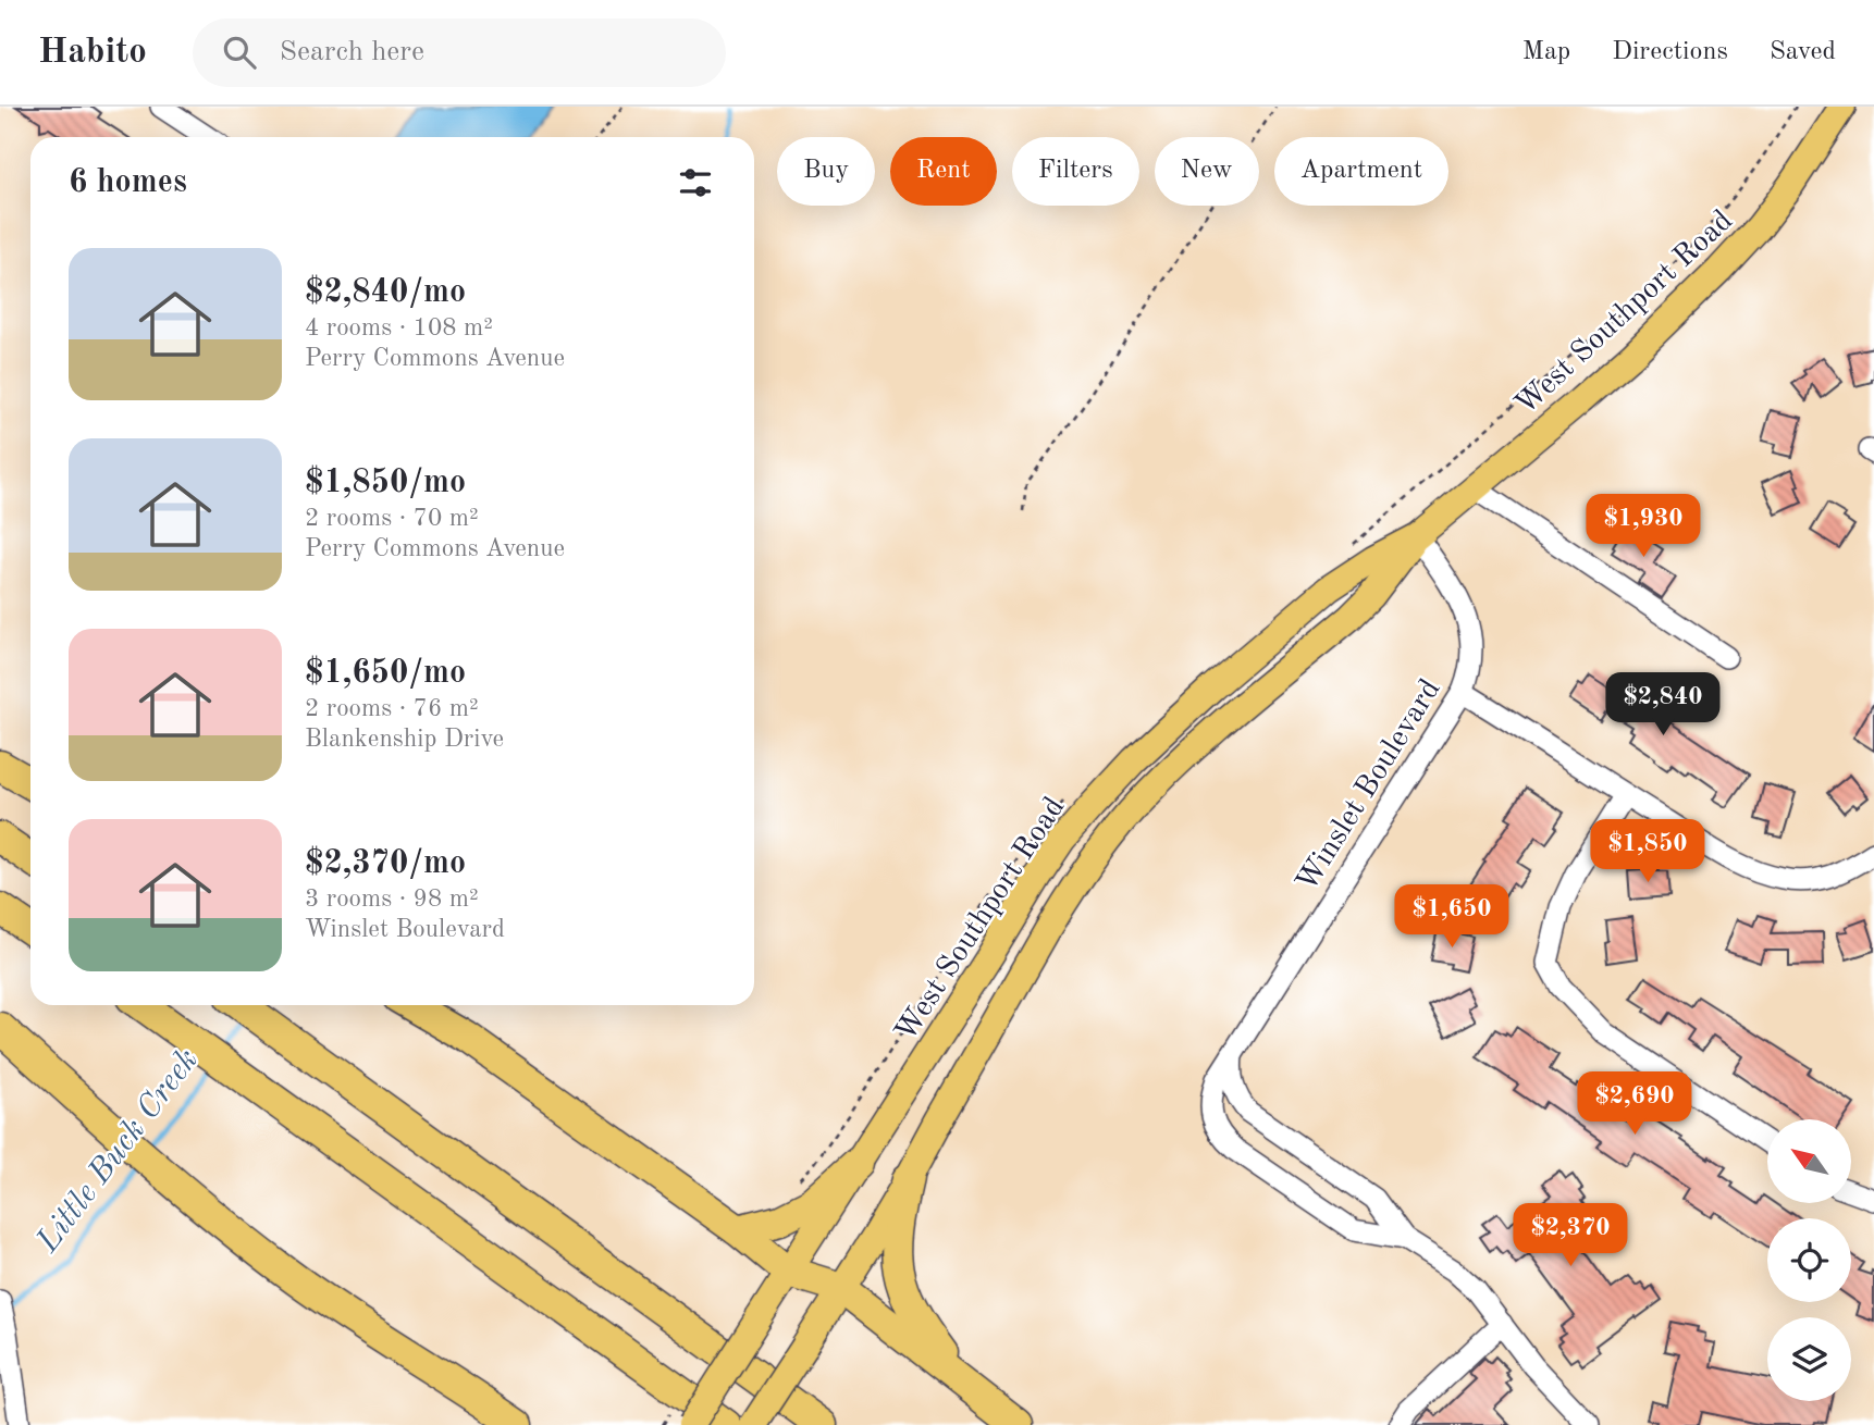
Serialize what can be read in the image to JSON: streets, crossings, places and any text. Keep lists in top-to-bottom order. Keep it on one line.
{"streets":{"main road":["West Southport Road"],"street":["Winslet Boulevard"]},"crossings":[["West Southport Road","Winslet Boulevard"]],"water":["Little Buck Creek"],"north":"top left","page":{"header":"Habito","search":"Search here","nav":["Map","Directions","Saved"],"chip":["Buy","Rent","Filters","New","Apartment"],"heading":"6 homes","list":[{"name":"$2,840/mo","note":"4 rooms · 108 m² · Perry Commons Avenue"},{"name":"$1,850/mo","note":"2 rooms · 70 m² · Perry Commons Avenue"},{"name":"$1,650/mo","note":"2 rooms · 76 m² · Blankenship Drive"},{"name":"$2,370/mo","note":"3 rooms · 98 m² · Winslet Boulevard"}],"price":["$1,930","$2,840","$1,850","$1,650","$2,690","$2,370"]}}
